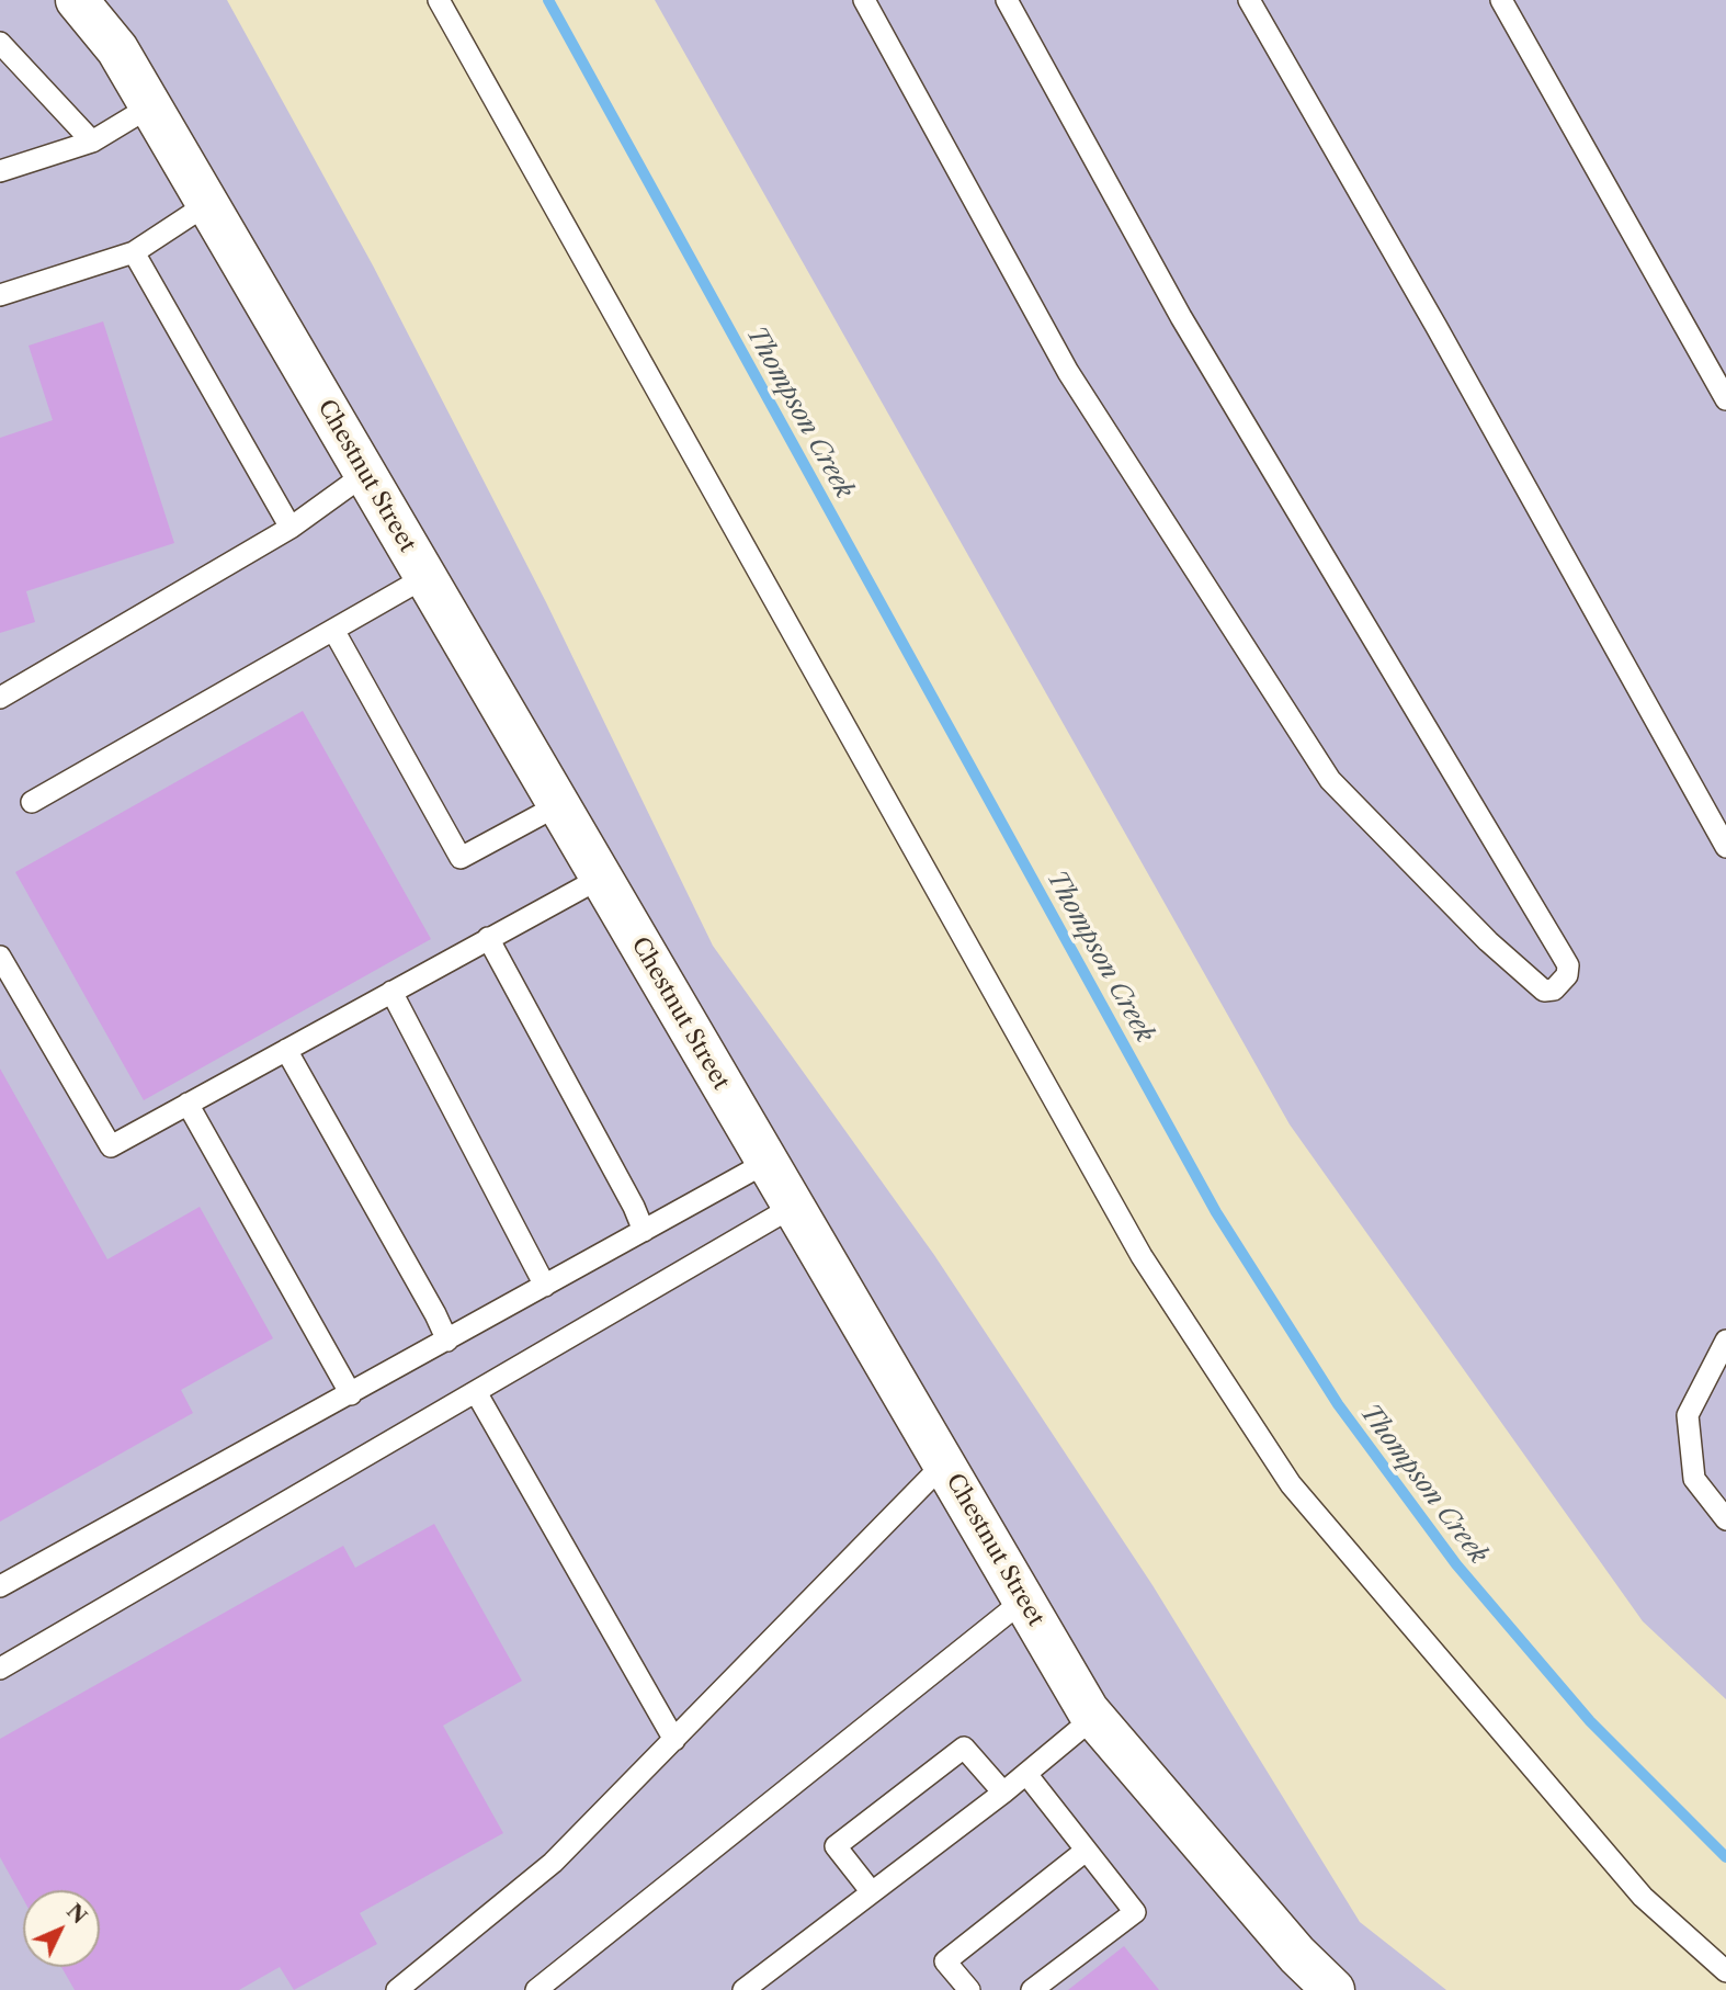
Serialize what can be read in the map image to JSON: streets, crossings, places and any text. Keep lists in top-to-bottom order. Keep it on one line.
{"streets":{"street":["Chestnut Street"]},"water":["Thompson Creek"],"north":"top right"}
